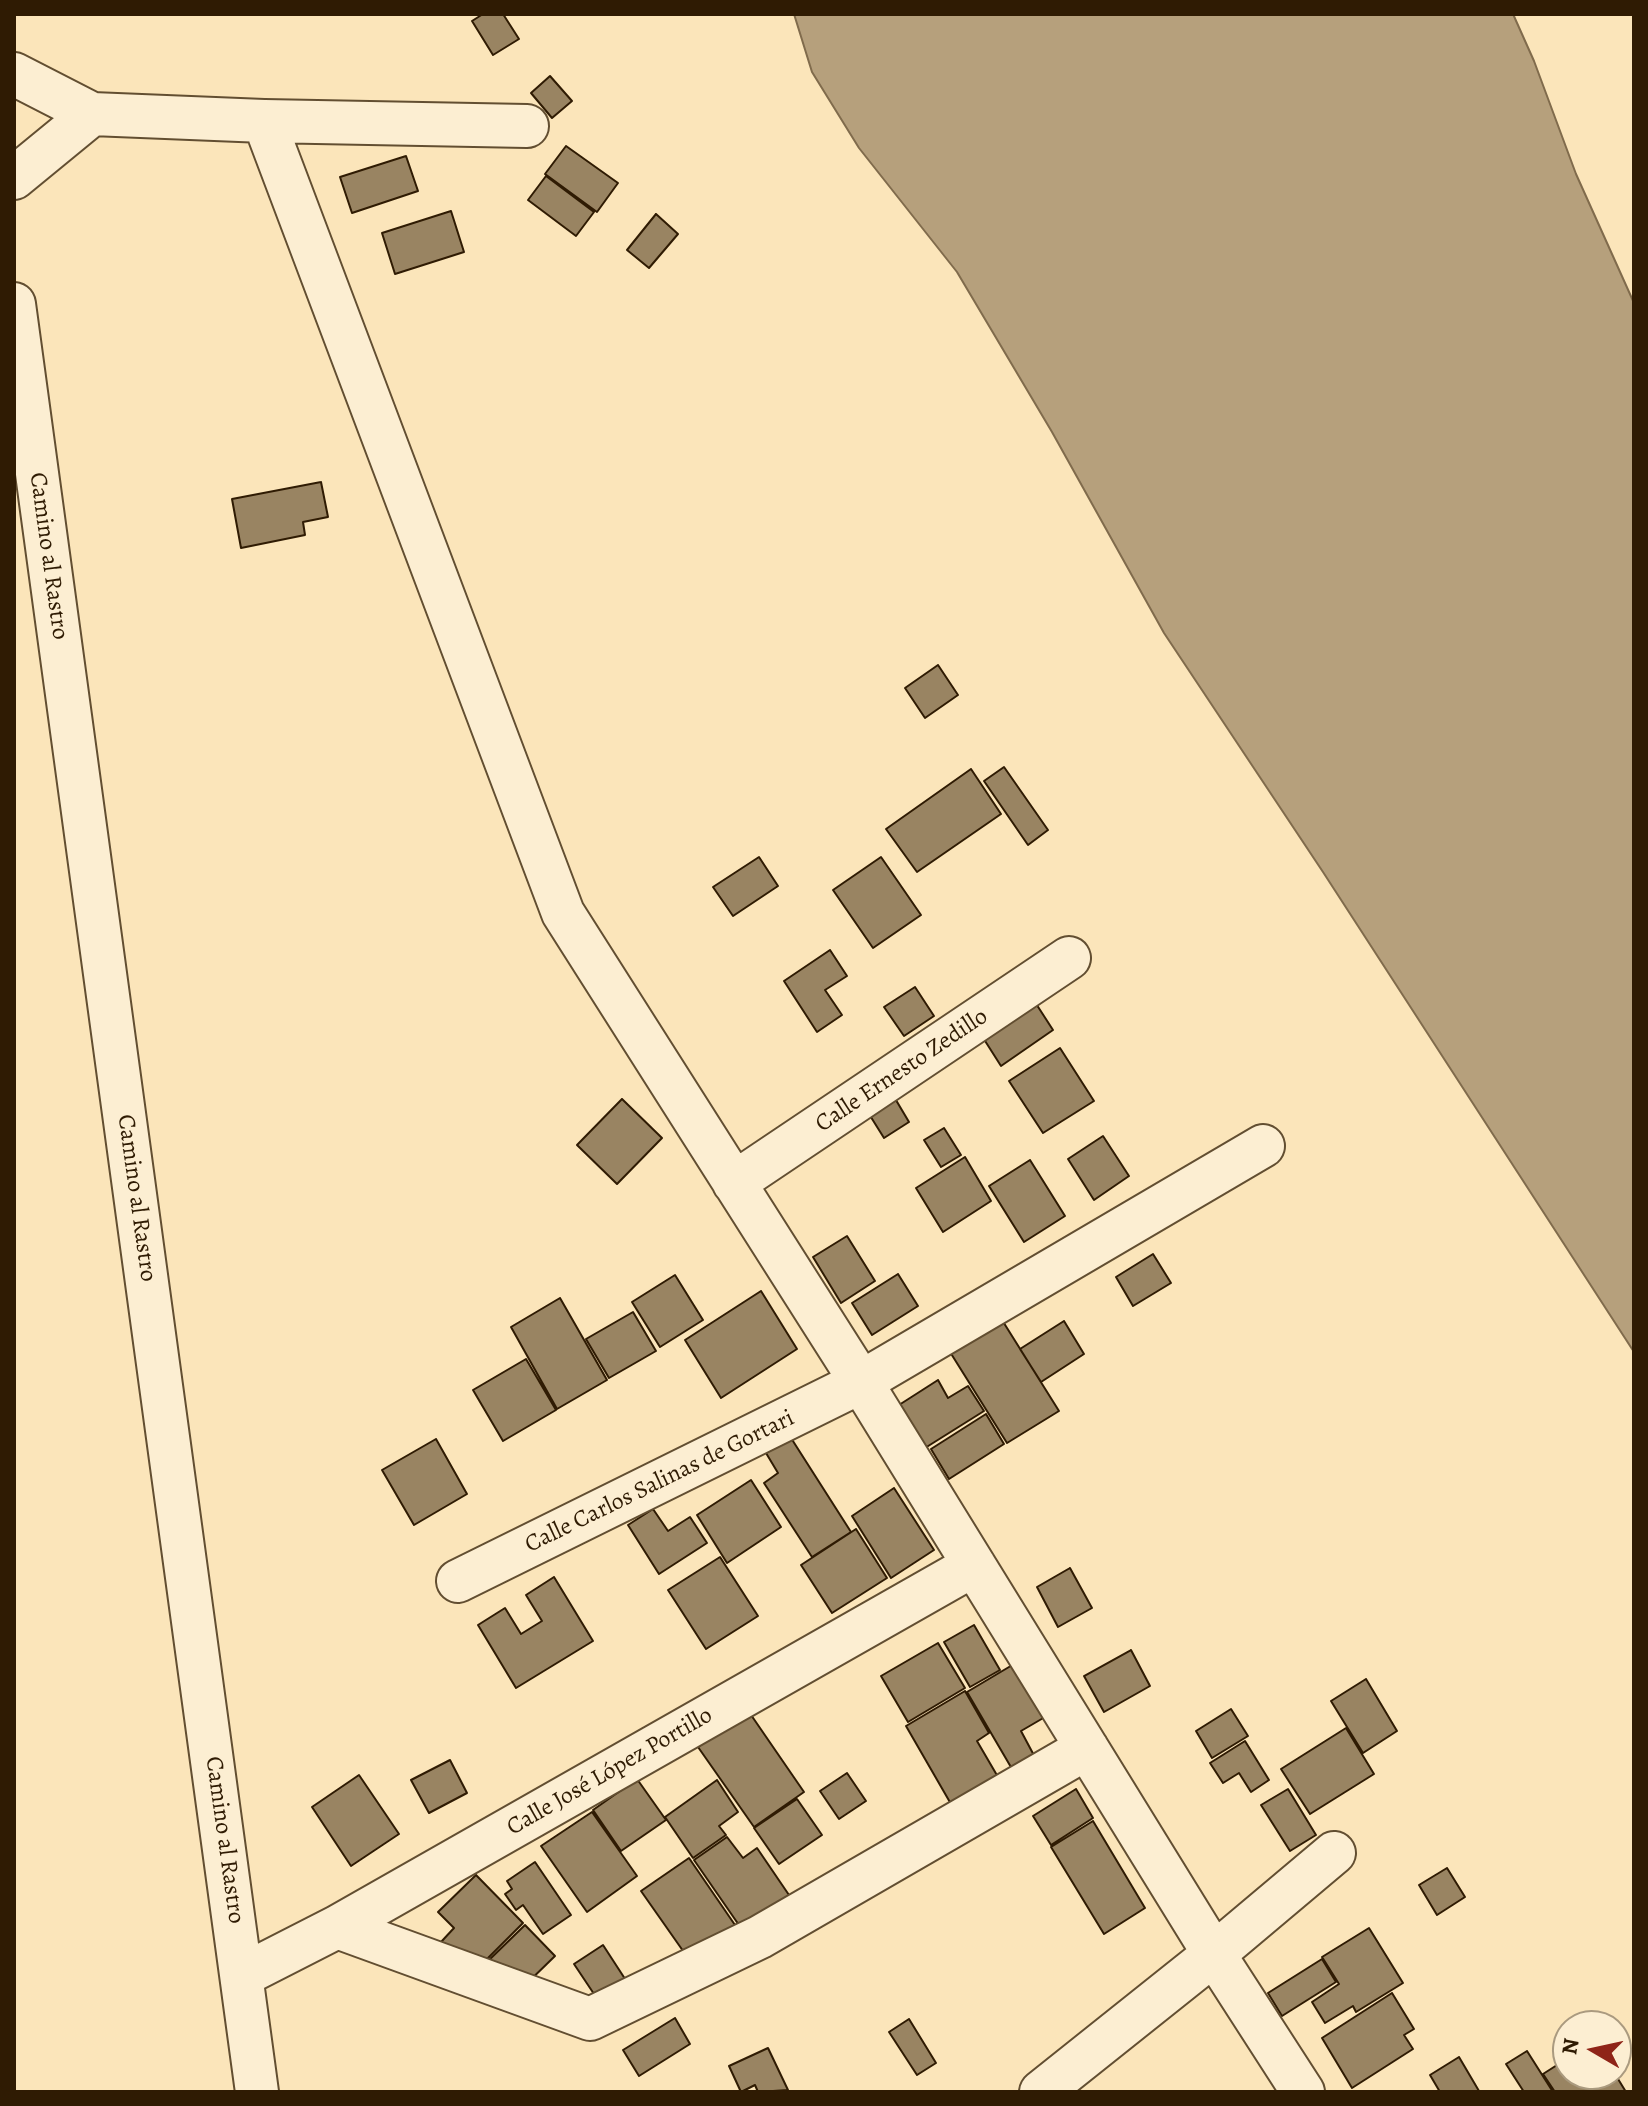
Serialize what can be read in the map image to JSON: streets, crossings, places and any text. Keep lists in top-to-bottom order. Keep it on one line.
{"streets":{"street":["Camino al Rastro","Calle Ernesto Zedillo","Calle Carlos Salinas de Gortari","Calle José López Portillo"]},"crossings":[["Camino al Rastro","Calle José López Portillo"]],"north":"left"}
